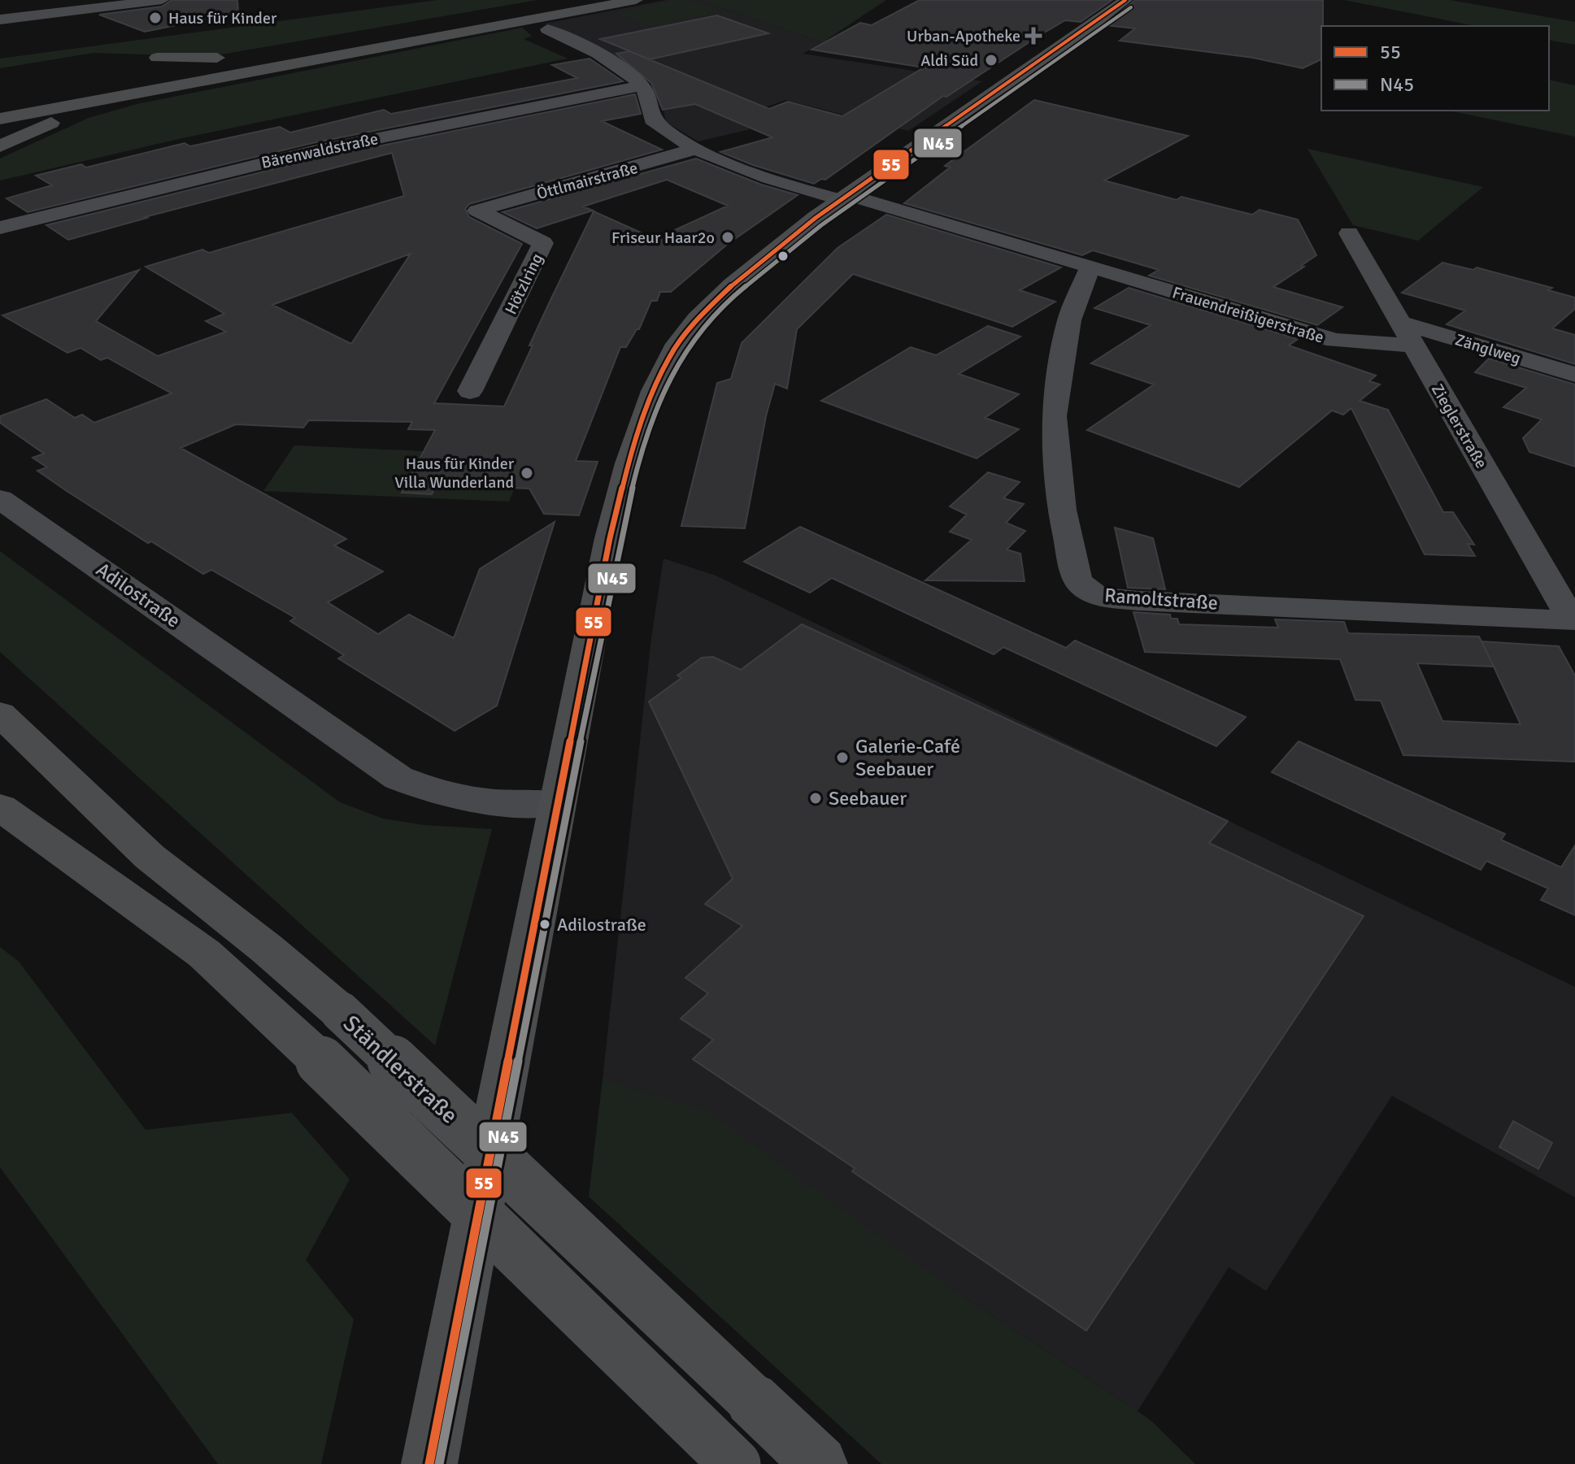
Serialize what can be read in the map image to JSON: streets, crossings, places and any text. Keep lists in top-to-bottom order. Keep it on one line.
{"streets":{"main road":["Ständlerstraße"],"street":["Bärenwaldstraße","Öttlmairstraße","Hötzlring","Frauendreißigerstraße","Zänglweg","Zieglerstraße","Adilostraße","Ramoltstraße"]},"crossings":[["Bärenwaldstraße","Frauendreißigerstraße"],["Öttlmairstraße","Hötzlring"],["Öttlmairstraße","Frauendreißigerstraße"],["Frauendreißigerstraße","Zänglweg"],["Frauendreißigerstraße","Zieglerstraße"],["Frauendreißigerstraße","Ramoltstraße"],["Zänglweg","Zieglerstraße"],["Zieglerstraße","Ramoltstraße"]],"places":{"other":["Haus für Kinder","Aldi Süd","Friseur Haar2o","Haus für Kinder Villa Wunderland","Galerie-Café Seebauer","Seebauer","Adilostraße"],"health":["Urban-Apotheke"]},"lines":["transit line 55","transit line N45"],"legend":["55","N45"]}
